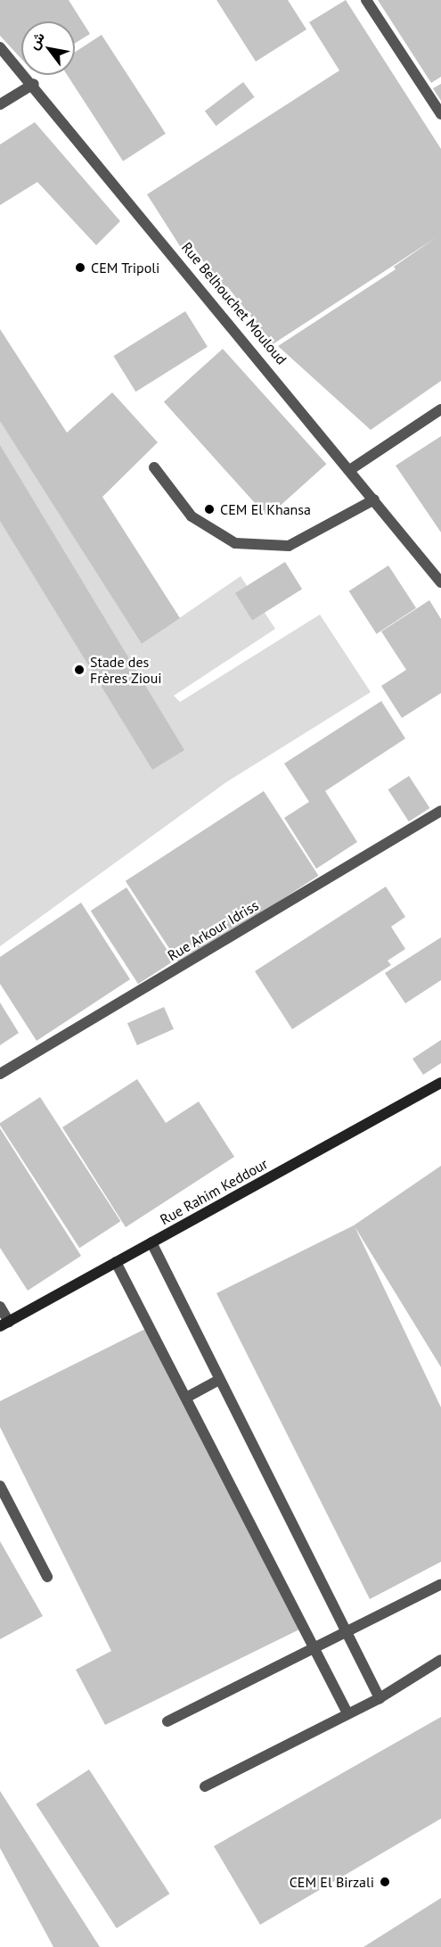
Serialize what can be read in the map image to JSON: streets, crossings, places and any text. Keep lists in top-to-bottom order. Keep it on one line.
{"streets":{"main road":["Rue Rahim Keddour"],"street":["Rue Belhouchet Mouloud","Rue Arkour Idriss"]},"places":["CEM Tripoli","CEM El Khansa","Stade des Frères Zioui","CEM El Birzali"],"north":"top left"}
